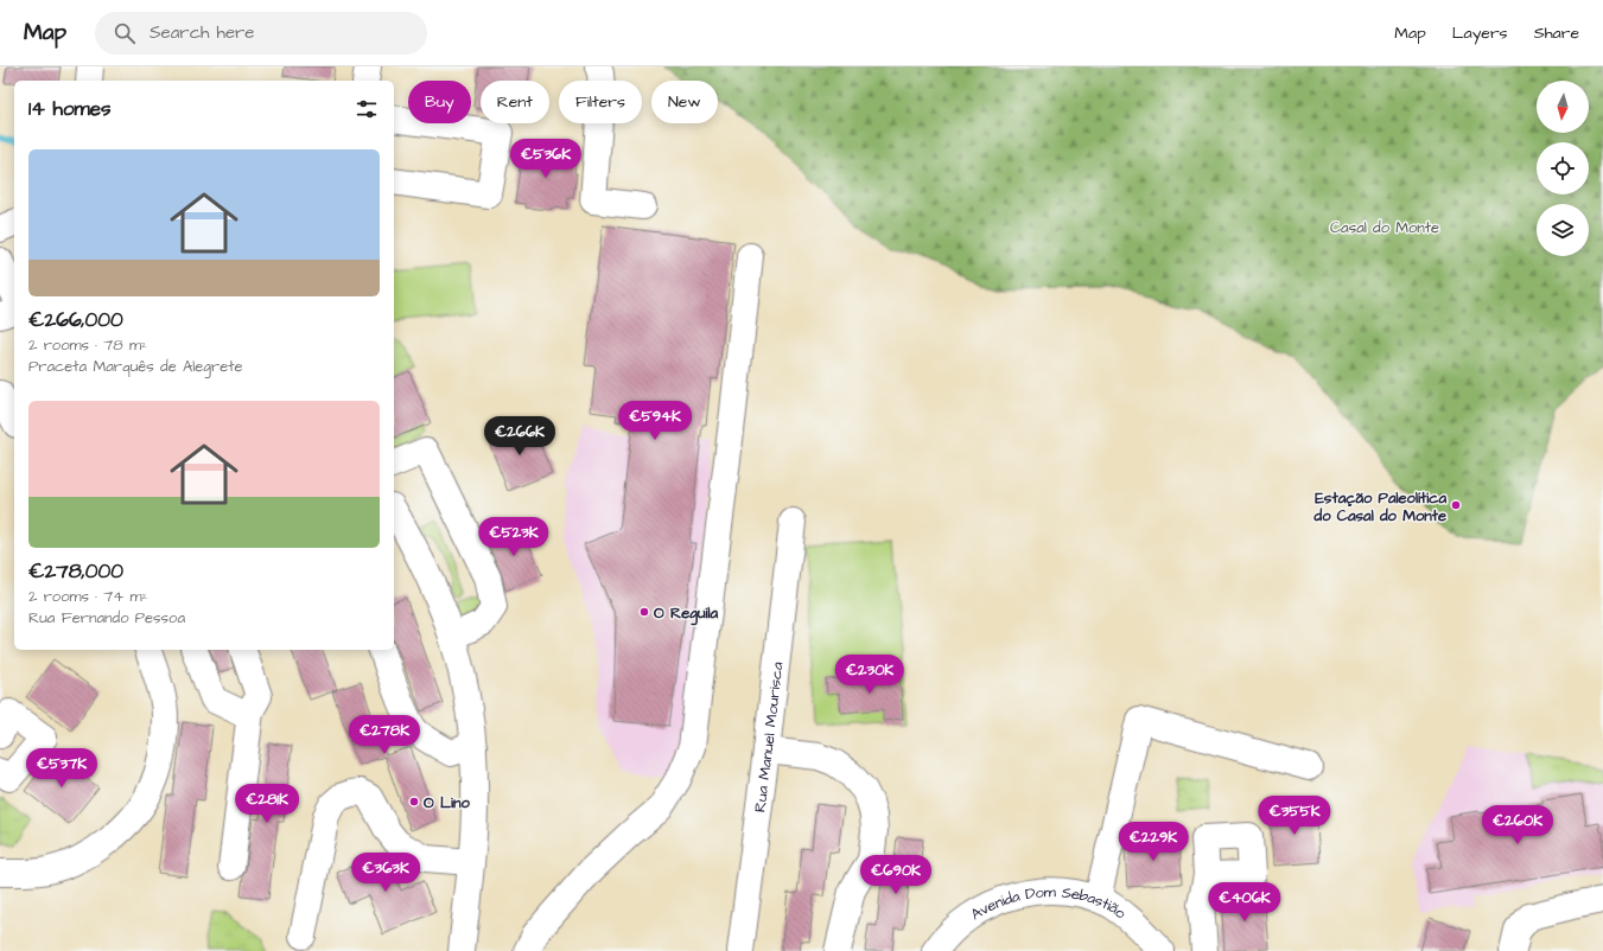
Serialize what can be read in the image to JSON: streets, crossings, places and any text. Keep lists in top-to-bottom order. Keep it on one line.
{"streets":{"street":["Rua Manuel Mourisca","Avenida Dom Sebastião"]},"parks":["Casal do Monte"],"places":["Estação Paleolítica do Casal do Monte","O Reguila","O Lino"],"north":"bottom","page":{"header":"Map","search":"Search here","nav":["Map","Layers","Share"],"chip":["Buy","Rent","Filters","New"],"heading":"14 homes","list":[{"name":"€266,000","note":"2 rooms · 78 m² · Praceta Marquês de Alegrete"},{"name":"€278,000","note":"2 rooms · 74 m² · Rua Fernando Pessoa"}],"price":["€536K","€594K","€266K","€523K","€230K","€278K","€537K","€281K","€355K","€260K","€229K","€363K","€690K","€406K"]}}
